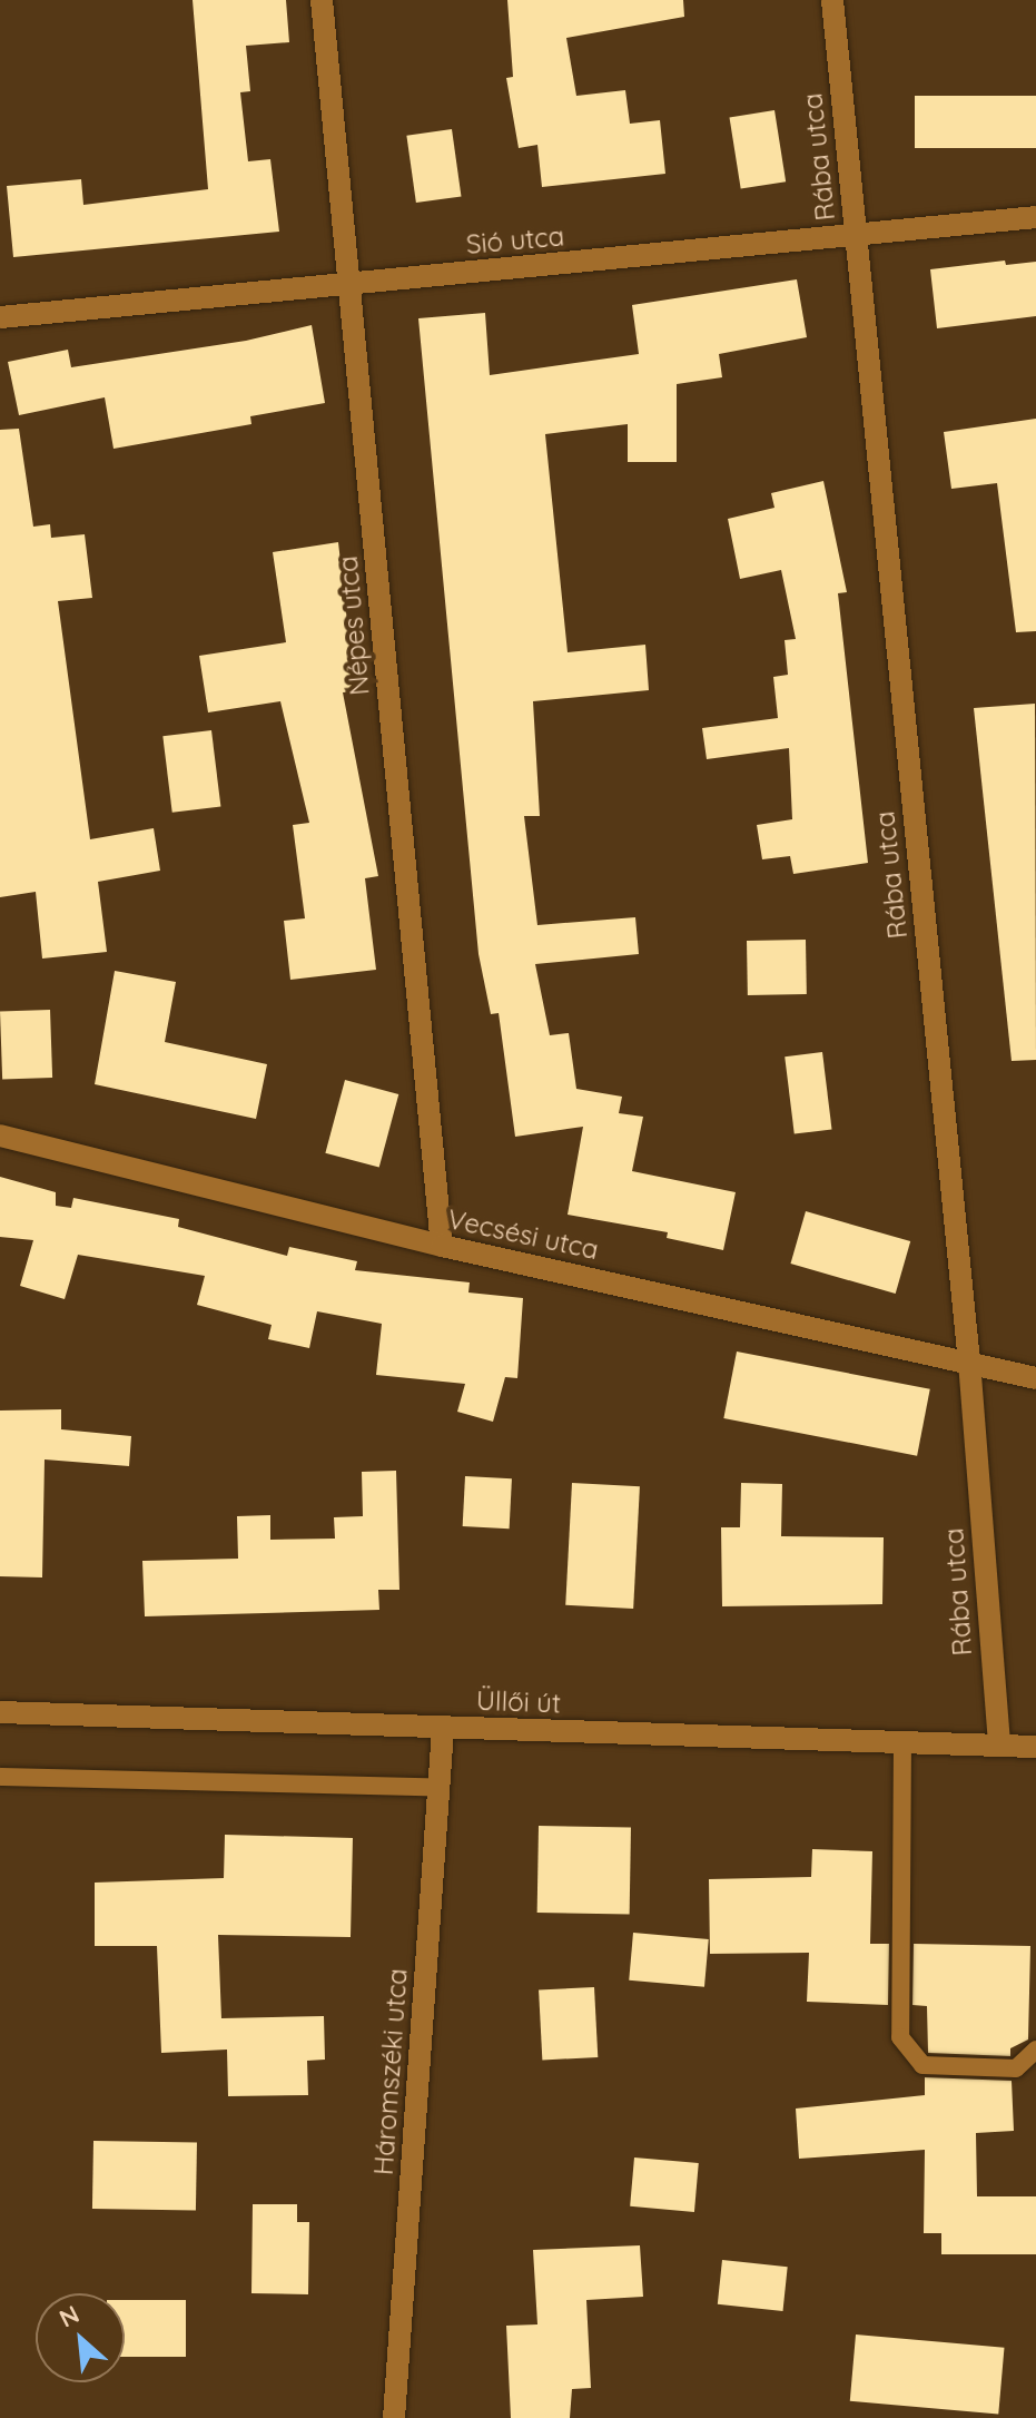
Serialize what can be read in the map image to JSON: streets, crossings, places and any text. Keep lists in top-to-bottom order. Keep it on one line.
{"streets":{"street":["Rába utca","Sió utca","Népes utca","Vecsési utca","Üllői út","Háromszéki utca"]},"crossings":[["Rába utca","Sió utca"],["Rába utca","Vecsési utca"],["Rába utca","Üllői út"],["Sió utca","Népes utca"],["Népes utca","Vecsési utca"],["Üllői út","Háromszéki utca"]],"north":"top left"}
